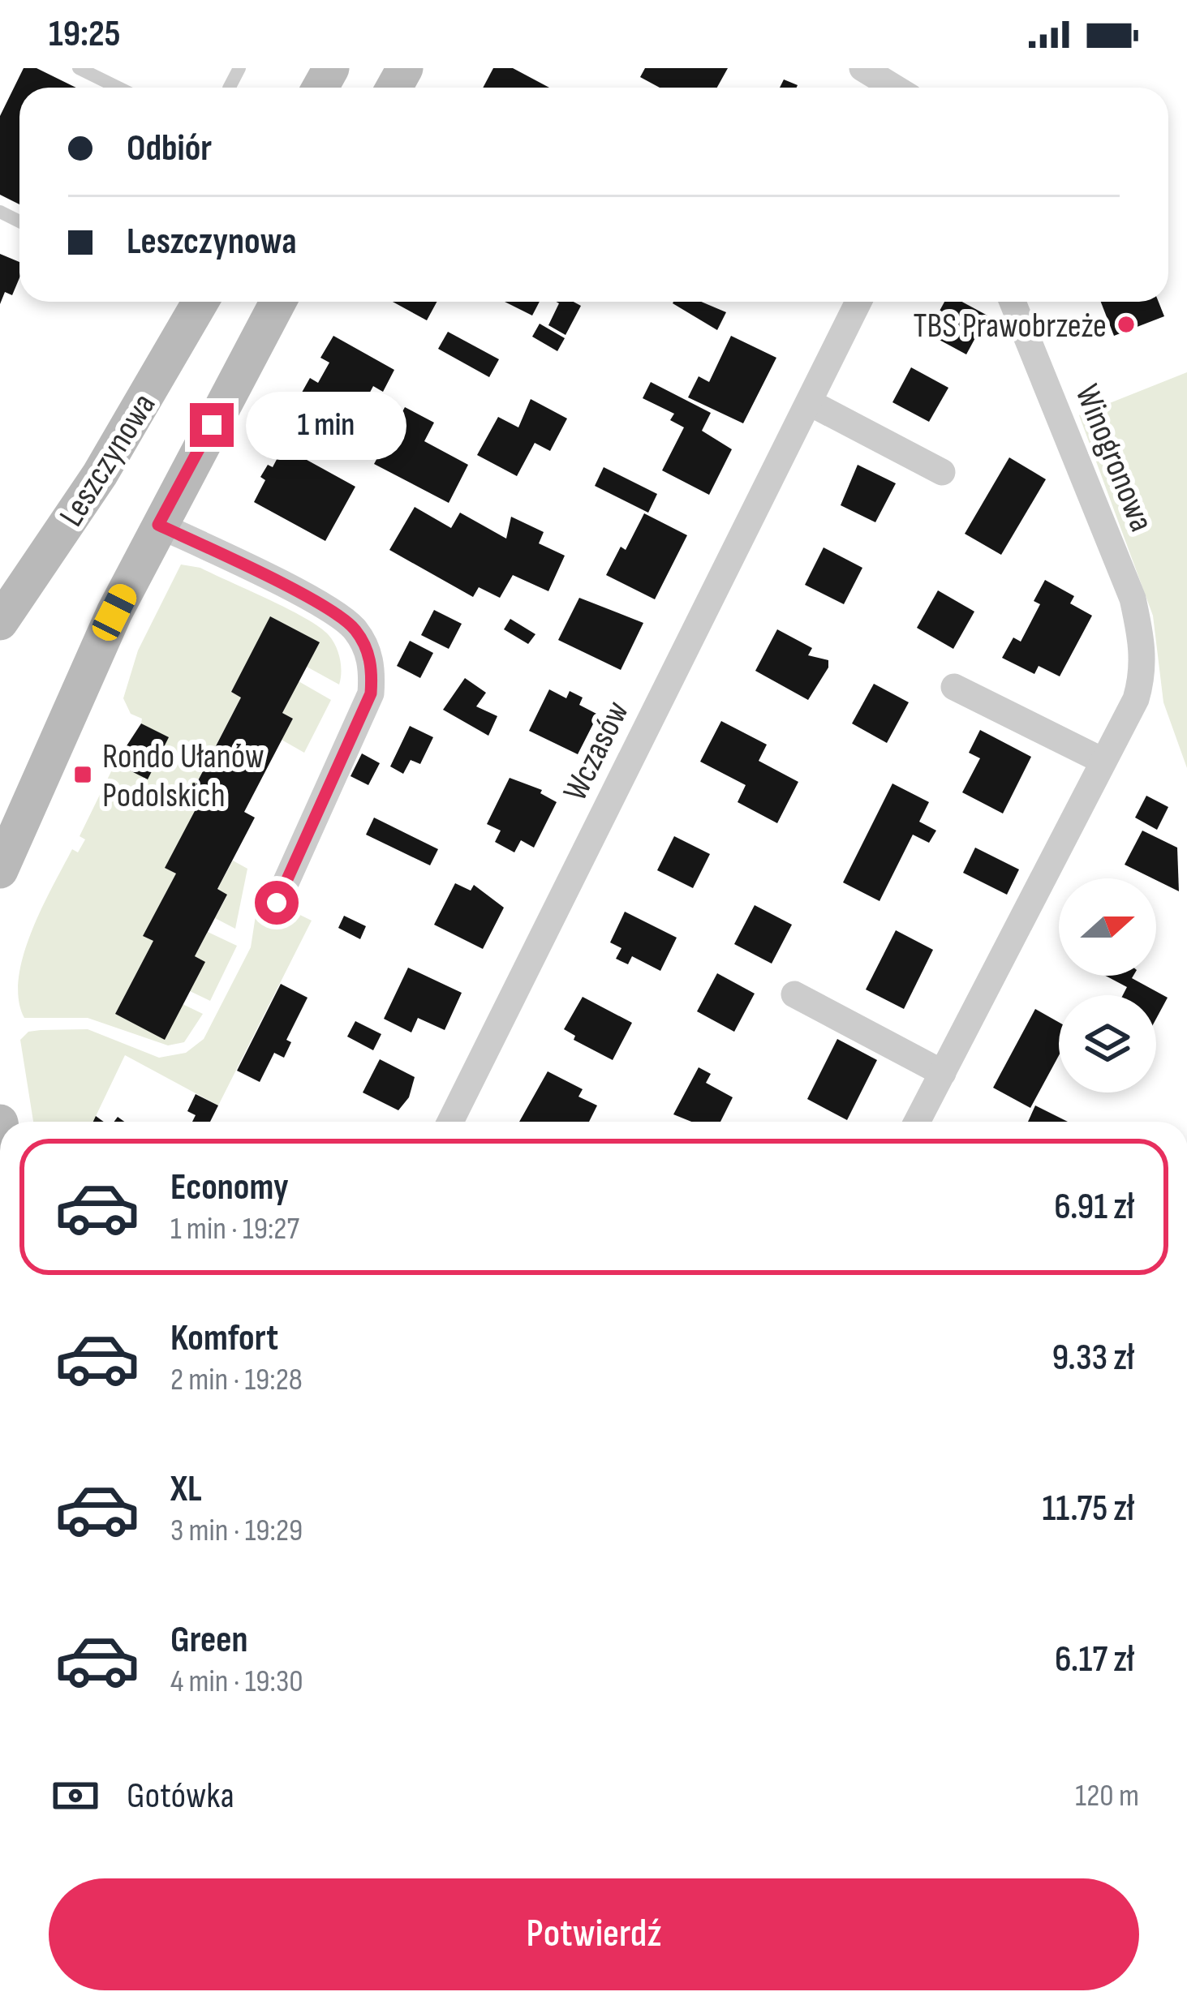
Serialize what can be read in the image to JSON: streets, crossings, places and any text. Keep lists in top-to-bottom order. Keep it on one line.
{"streets":{"street":["Winogronowa","Leszczynowa","Wczasów"]},"places":{"other":["TBS Prawobrzeże"],"transit":["Rondo Ułanów Podolskich"]},"north":"right","page":{"status":"19:25","banner":["Odbiór","Leszczynowa"],"bubble":"1 min","list":[{"name":"Economy","note":"1 min · 19:27","value":"6.91 zł"},{"name":"Komfort","note":"2 min · 19:28","value":"9.33 zł"},{"name":"XL","note":"3 min · 19:29","value":"11.75 zł"},{"name":"Green","note":"4 min · 19:30","value":"6.17 zł"}],"pay":["Gotówka","120 m"],"buttons":"Potwierdź"}}
